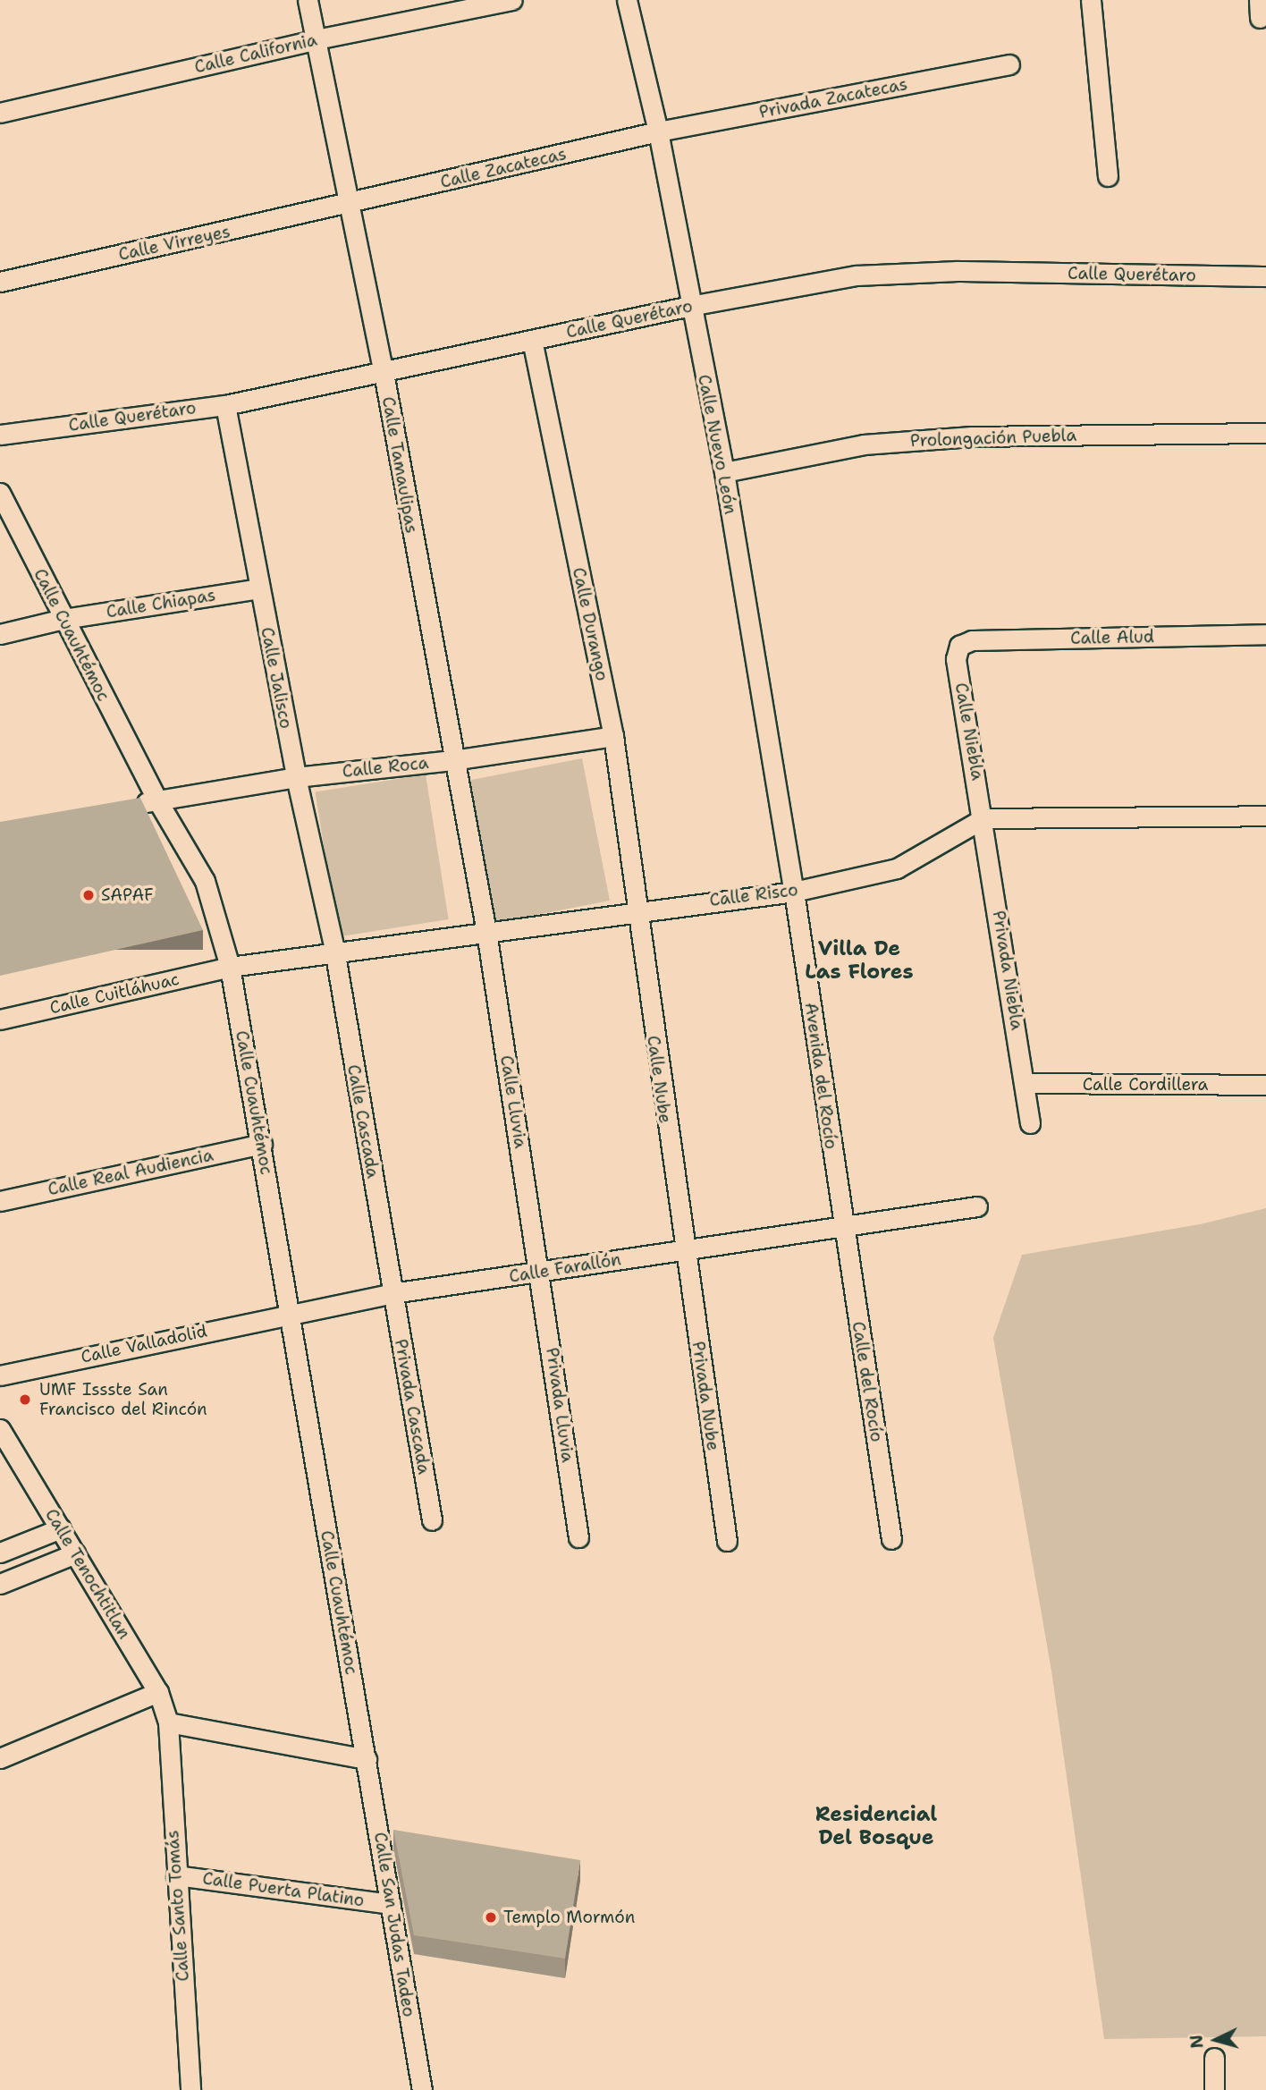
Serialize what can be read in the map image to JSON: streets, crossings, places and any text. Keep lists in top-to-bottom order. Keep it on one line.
{"streets":{"street":["Calle California","Privada Zacatecas","Calle Zacatecas","Calle Virreyes","Calle Querétaro","Prolongación Puebla","Calle Nuevo León","Calle Tamaulipas","Calle Chiapas","Calle Durango","Calle Cuauhtémoc","Calle Alud","Calle Jalisco","Calle Niebla","Calle Roca","Calle Risco","Privada Niebla","Calle Cuitláhuac","Avenida del Rocío","Calle Nube","Calle Cordillera","Calle Lluvia","Calle Cascada","Calle Real Audiencia","Calle Farallón","Calle Valladolid","Calle del Rocío","Privada Nube","Privada Lluvia","Privada Cascada","Calle Tenochtitlan","Calle Puerta Platino","Calle Santo Tomás","Calle San Judas Tadeo"]},"crossings":[["Calle California","Calle Tamaulipas"],["Privada Zacatecas","Calle Zacatecas"],["Privada Zacatecas","Calle Nuevo León"],["Calle Zacatecas","Calle Virreyes"],["Calle Zacatecas","Calle Nuevo León"],["Calle Zacatecas","Calle Tamaulipas"],["Calle Virreyes","Calle Tamaulipas"],["Calle Querétaro","Calle Nuevo León"],["Calle Querétaro","Calle Tamaulipas"],["Calle Querétaro","Calle Durango"],["Calle Querétaro","Calle Jalisco"],["Prolongación Puebla","Calle Nuevo León"],["Calle Nuevo León","Calle Risco"],["Calle Nuevo León","Avenida del Rocío"],["Calle Tamaulipas","Calle Roca"],["Calle Tamaulipas","Calle Risco"],["Calle Tamaulipas","Calle Lluvia"],["Calle Chiapas","Calle Cuauhtémoc"],["Calle Chiapas","Calle Jalisco"],["Calle Durango","Calle Roca"],["Calle Durango","Calle Risco"],["Calle Durango","Calle Nube"],["Calle Cuauhtémoc","Calle Roca"],["Calle Cuauhtémoc","Calle Risco"],["Calle Cuauhtémoc","Calle Cuitláhuac"],["Calle Cuauhtémoc","Calle Real Audiencia"],["Calle Cuauhtémoc","Calle Farallón"],["Calle Cuauhtémoc","Calle Valladolid"],["Calle Cuauhtémoc","Calle San Judas Tadeo"],["Calle Alud","Calle Niebla"],["Calle Jalisco","Calle Roca"],["Calle Jalisco","Calle Risco"],["Calle Jalisco","Calle Cascada"],["Calle Niebla","Calle Risco"],["Calle Niebla","Privada Niebla"],["Calle Risco","Privada Niebla"],["Calle Risco","Calle Cuitláhuac"],["Calle Risco","Avenida del Rocío"],["Calle Risco","Calle Nube"],["Calle Risco","Calle Lluvia"],["Calle Risco","Calle Cascada"],["Privada Niebla","Calle Cordillera"],["Avenida del Rocío","Calle Farallón"],["Avenida del Rocío","Calle del Rocío"],["Calle Nube","Calle Farallón"],["Calle Nube","Privada Nube"],["Calle Lluvia","Calle Farallón"],["Calle Lluvia","Privada Lluvia"],["Calle Cascada","Calle Farallón"],["Calle Cascada","Privada Cascada"],["Calle Farallón","Calle Valladolid"],["Calle Farallón","Calle del Rocío"],["Calle Farallón","Privada Nube"],["Calle Farallón","Privada Lluvia"],["Calle Farallón","Privada Cascada"],["Calle Tenochtitlan","Calle Santo Tomás"],["Calle Puerta Platino","Calle Santo Tomás"],["Calle Puerta Platino","Calle San Judas Tadeo"]],"districts":["Villa De Las Flores","Residencial Del Bosque"],"places":["SAPAF","UMF Issste San Francisco del Rincón","Templo Mormón"],"north":"left"}
